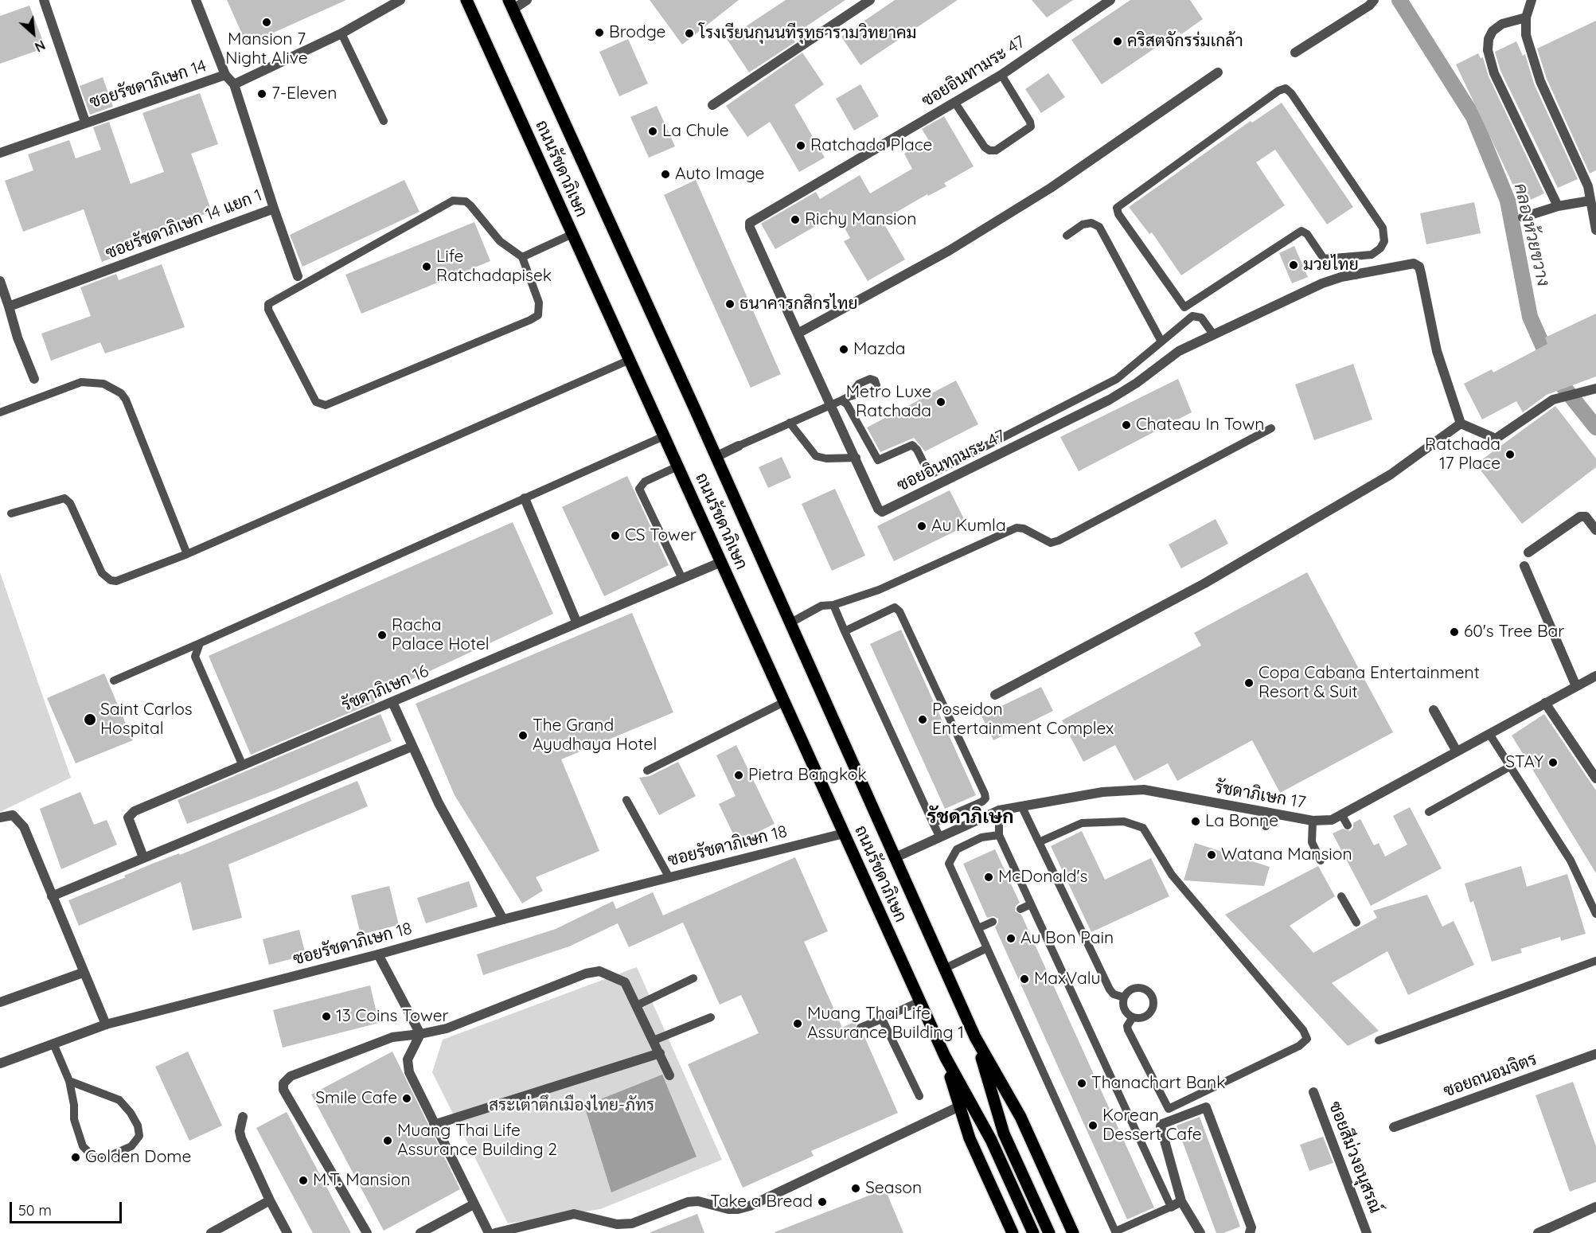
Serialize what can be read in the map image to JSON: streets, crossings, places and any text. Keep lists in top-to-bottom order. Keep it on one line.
{"streets":{"main road":["ถนนรัชดาภิเษก"],"street":["ซอยอินทามระ 47","ซอยรัชดาภิเษก 14","ซอยรัชดาภิเษก 14 แยก 1","รัชดาภิเษก 16","รัชดาภิเษก 17","ซอยรัชดาภิเษก 18","ซอยถนอมจิตร","ซอยสีม่วงอนุสรณ์"]},"crossings":[["ซอยรัชดาภิเษก 14","ซอยรัชดาภิเษก 14 แยก 1"],["ถนนรัชดาภิเษก","รัชดาภิเษก 16"],["ถนนรัชดาภิเษก","รัชดาภิเษก 17"],["ถนนรัชดาภิเษก","ซอยรัชดาภิเษก 18"]],"districts":["รัชดาภิเษก"],"water":["คลองห้วยขวาง"],"parks":["สระเต่าตึกเมืองไทย-ภัทร"],"places":["Mansion 7 Night Alive","Brodge","โรงเรียนกุนนทีรุทธารามวิทยาคม","คริสตจักรร่มเกล้า","7-Eleven","La Chule","Ratchada Place","Auto Image","Richy Mansion","มวยไทย","Life Ratchadapisek","ธนาคารกสิกรไทย","Mazda","Metro Luxe Ratchada","Chateau In Town","Ratchada 17 Place","Au Kumla","CS Tower","60's Tree Bar","Racha Palace Hotel","Copa Cabana Entertainment Resort & Suit","Saint Carlos Hospital","Poseidon Entertainment Complex","The Grand Ayudhaya Hotel","STAY","Pietra Bangkok","La Bonne","Watana Mansion","McDonald's","Au Bon Pain","MaxValu","13 Coins Tower","Muang Thai Life Assurance Building 1","Thanachart Bank","Smile Cafe","Korean Dessert Cafe","Muang Thai Life Assurance Building 2","Golden Dome","M.T. Mansion","Season","Take a Bread"],"scale_bar":"50 m","north":"bottom right"}
